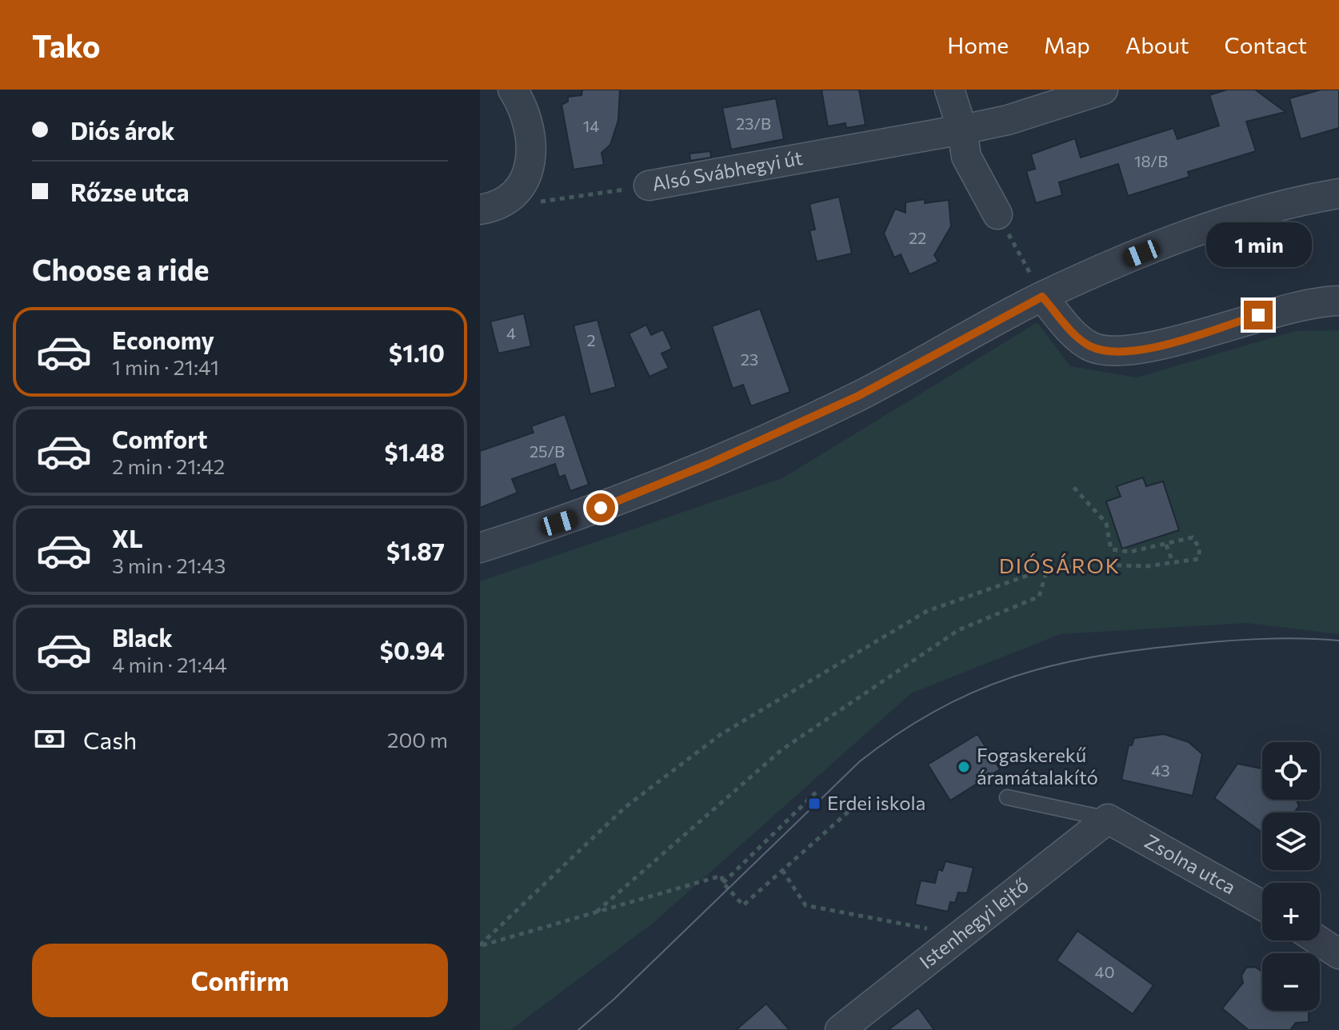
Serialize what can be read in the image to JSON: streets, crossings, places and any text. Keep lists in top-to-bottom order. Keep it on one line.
{"streets":{"street":["Alsó Svábhegyi út","Zsolna utca","Istenhegyi lejtő"]},"crossings":[["Zsolna utca","Istenhegyi lejtő"]],"districts":["DIÓSÁROK"],"places":{"other":["Fogaskerekű áramátalakító"],"transit":["Erdei iskola"]},"house_numbers":["23/B","14","18/B","22","4","2","23","25/B","43","40"],"page":{"header":"Tako","nav":["Home","Map","About","Contact"],"banner":["Diós árok","Rőzse utca"],"bubble":"1 min","heading":"Choose a ride","list":[{"name":"Economy","note":"1 min · 21:41","value":"$1.10"},{"name":"Comfort","note":"2 min · 21:42","value":"$1.48"},{"name":"XL","note":"3 min · 21:43","value":"$1.87"},{"name":"Black","note":"4 min · 21:44","value":"$0.94"}],"pay":["Cash","200 m"],"map_buttons":["+","−"],"buttons":"Confirm"}}
